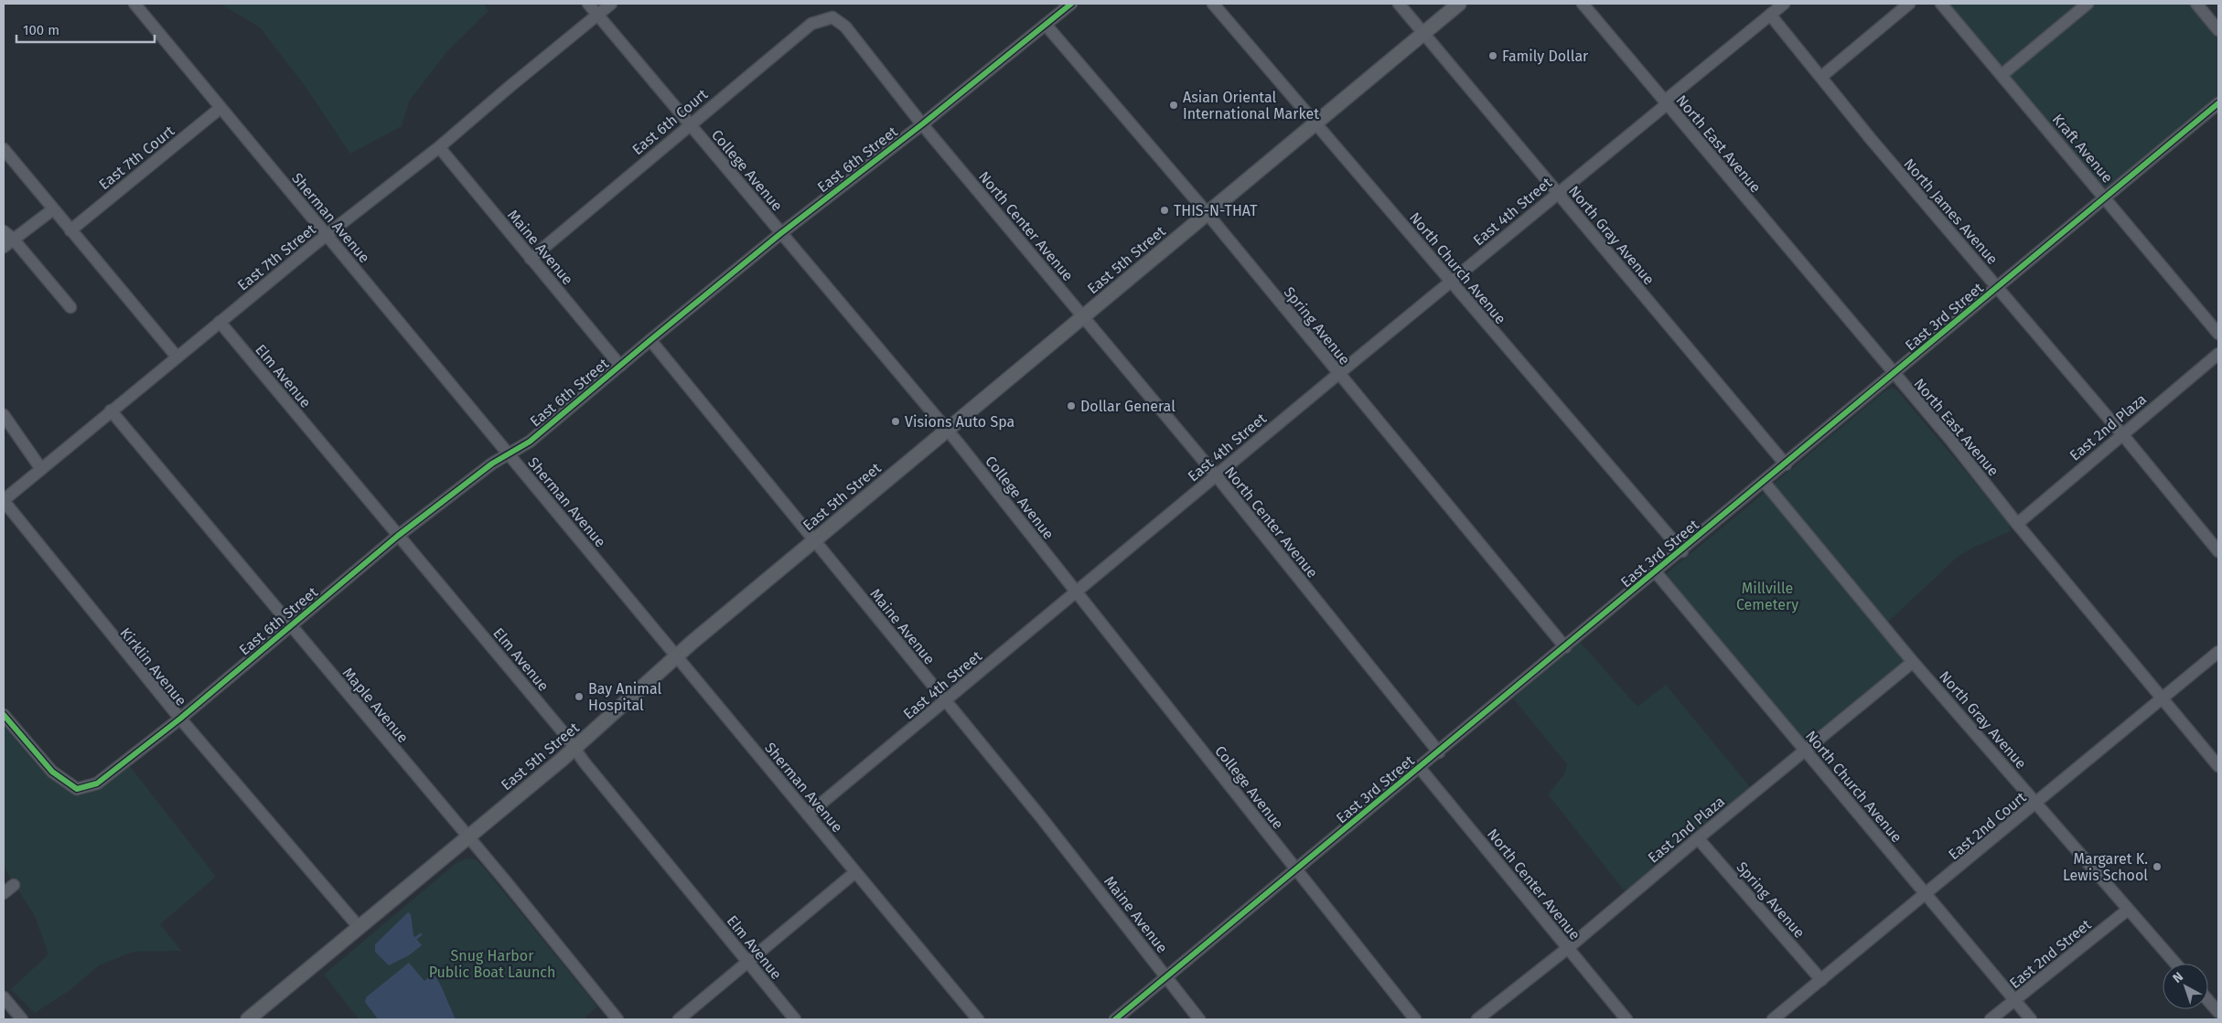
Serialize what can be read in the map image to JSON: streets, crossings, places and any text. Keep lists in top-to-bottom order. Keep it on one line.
{"streets":{"main road":["East 5th Street"],"street":["East 6th Court","North East Avenue","Kraft Avenue","East 7th Court","East 6th Street","College Avenue","East 4th Street","North James Avenue","Sherman Avenue","North Center Avenue","North Gray Avenue","Maine Avenue","East 7th Street","North Church Avenue","East 3rd Street","Spring Avenue","Elm Avenue","East 2nd Plaza","Kirklin Avenue","Maple Avenue","East 2nd Court","East 2nd Street"]},"crossings":[["East 6th Court","College Avenue"],["East 6th Court","North Center Avenue"],["East 6th Court","Maine Avenue"],["North East Avenue","East 4th Street"],["North East Avenue","East 3rd Street"],["North East Avenue","East 2nd Plaza"],["North East Avenue","East 2nd Court"],["Kraft Avenue","East 3rd Street"],["East 7th Court","Sherman Avenue"],["East 6th Street","College Avenue"],["East 6th Street","Sherman Avenue"],["East 6th Street","North Center Avenue"],["East 6th Street","Maine Avenue"],["East 6th Street","Spring Avenue"],["East 6th Street","Elm Avenue"],["East 6th Street","Kirklin Avenue"],["East 6th Street","Maple Avenue"],["College Avenue","East 4th Street"],["College Avenue","East 7th Street"],["College Avenue","East 5th Street"],["College Avenue","East 3rd Street"],["East 4th Street","North James Avenue"],["East 4th Street","Sherman Avenue"],["East 4th Street","North Center Avenue"],["East 4th Street","North Gray Avenue"],["East 4th Street","Maine Avenue"],["East 4th Street","North Church Avenue"],["East 4th Street","Spring Avenue"],["North James Avenue","East 3rd Street"],["North James Avenue","East 2nd Plaza"],["Sherman Avenue","East 7th Street"],["Sherman Avenue","East 5th Street"],["North Center Avenue","East 5th Street"],["North Center Avenue","East 3rd Street"],["North Center Avenue","East 2nd Plaza"],["North Gray Avenue","East 5th Street"],["North Gray Avenue","East 3rd Street"],["North Gray Avenue","East 2nd Plaza"],["North Gray Avenue","East 2nd Court"],["North Gray Avenue","East 2nd Street"],["Maine Avenue","East 7th Street"],["Maine Avenue","East 5th Street"],["Maine Avenue","East 3rd Street"],["East 7th Street","Elm Avenue"],["East 7th Street","Kirklin Avenue"],["East 7th Street","Maple Avenue"],["East 5th Street","North Church Avenue"],["East 5th Street","Spring Avenue"],["East 5th Street","Elm Avenue"],["East 5th Street","Kirklin Avenue"],["East 5th Street","Maple Avenue"],["North Church Avenue","East 3rd Street"],["North Church Avenue","East 2nd Plaza"],["North Church Avenue","East 2nd Court"],["North Church Avenue","East 2nd Street"],["East 3rd Street","Spring Avenue"],["Spring Avenue","East 2nd Plaza"],["Spring Avenue","East 2nd Court"]],"parks":["Millville Cemetery","Snug Harbor Public Boat Launch"],"places":["Family Dollar","Asian Oriental International Market","THIS-N-THAT","Dollar General","Visions Auto Spa","Bay Animal Hospital","Margaret K. Lewis School"],"scale_bar":"100 m","north":"top left"}
